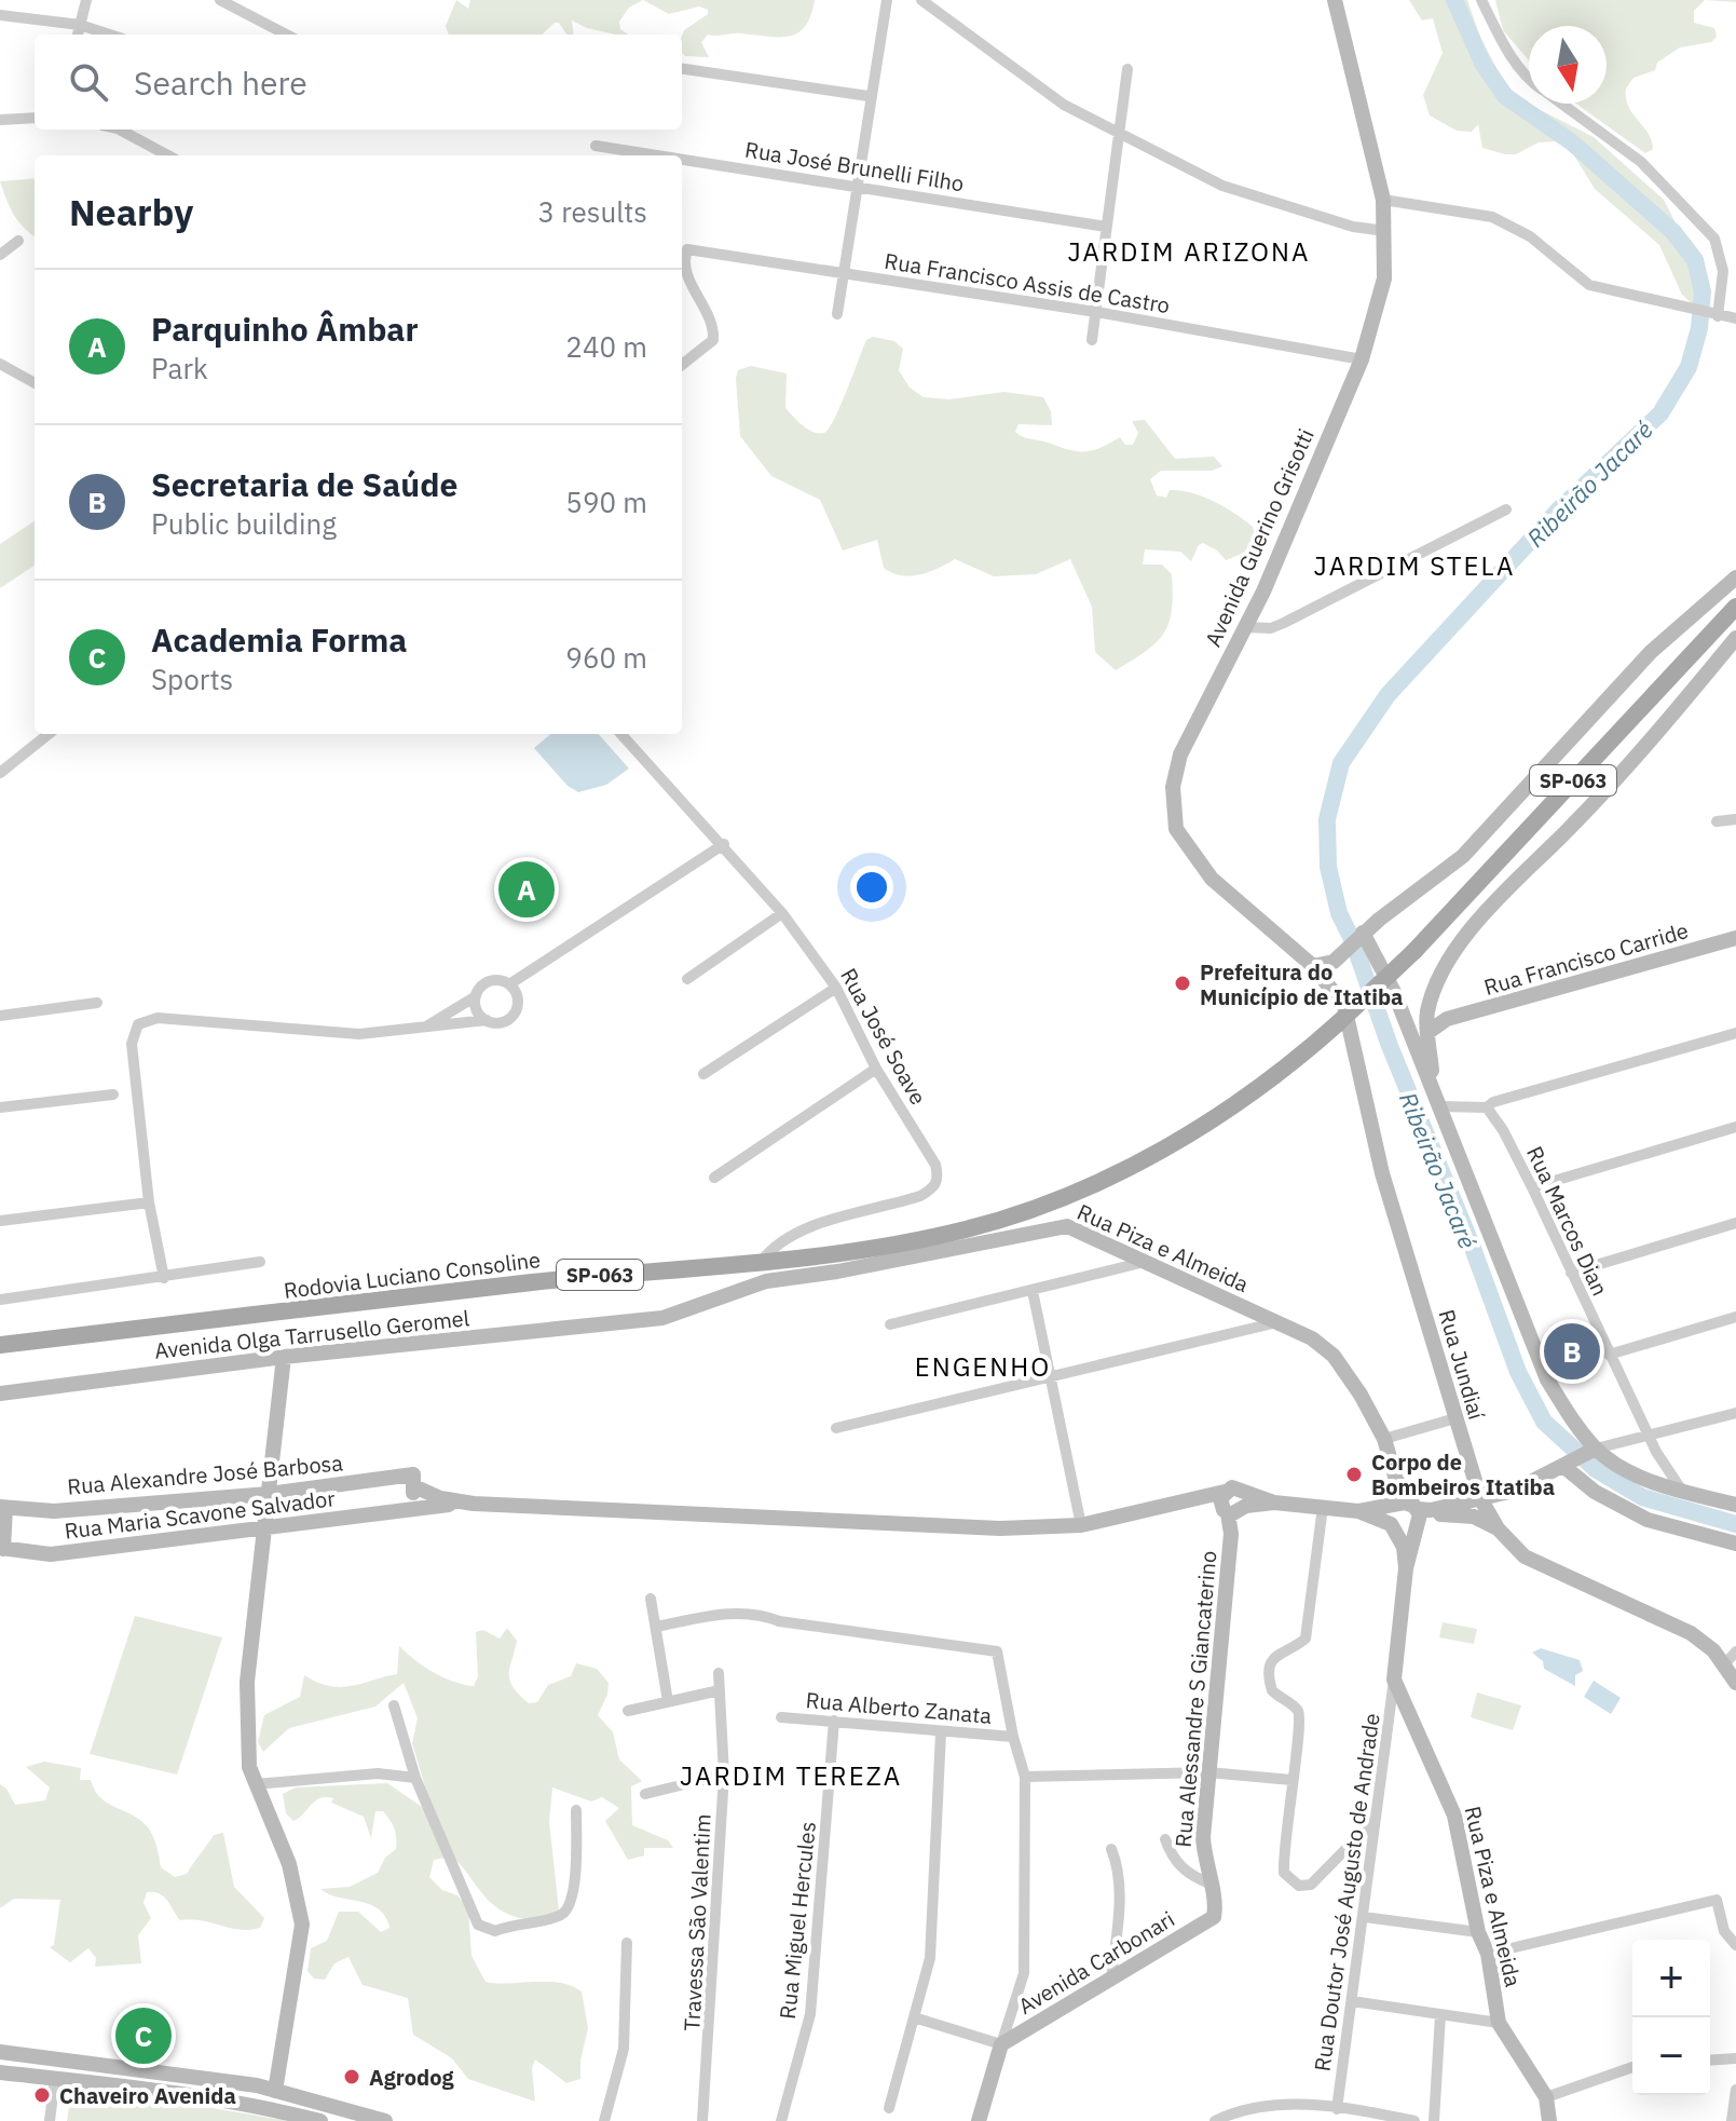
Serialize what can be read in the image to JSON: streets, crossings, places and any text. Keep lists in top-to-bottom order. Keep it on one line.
{"streets":{"main road":["Avenida Guerino Grisotti","SP-063","Rua Francisco Carride","Rua Piza e Almeida","Rodovia Luciano Consoline","Avenida Olga Tarrusello Geromel","Rua Jundiaí","Rua Alexandre José Barbosa","Rua Maria Scavone Salvador","Rua Alessandre S Giancaterino","Avenida Carbonari"],"street":["Rua José Brunelli Filho","Rua Francisco Assis de Castro","Rua José Soave","Rua Marcos Dian","Rua Alberto Zanata","Rua Doutor José Augusto de Andrade","Rua Miguel Hercules","Travessa São Valentim"]},"crossings":[["Rua Francisco Assis de Castro","Avenida Guerino Grisotti"],["Avenida Guerino Grisotti","Rodovia Luciano Consoline"],["Avenida Guerino Grisotti","Rua Jundiaí"],["Rua José Soave","Rodovia Luciano Consoline"],["Rua Piza e Almeida","Avenida Olga Tarrusello Geromel"],["Rua Piza e Almeida","Rua Doutor José Augusto de Andrade"],["Rodovia Luciano Consoline","Rua Jundiaí"],["Rua Alessandre S Giancaterino","Avenida Carbonari"],["Rua Alberto Zanata","Rua Miguel Hercules"]],"districts":["JARDIM ARIZONA","JARDIM STELA","ENGENHO","JARDIM TEREZA"],"water":["Ribeirão Jacaré"],"places":["Prefeitura do Município de Itatiba","Corpo de Bombeiros Itatiba","Agrodog","Chaveiro Avenida"],"north":"bottom","page":{"search":"Search here","heading":["Nearby","3 results"],"list":[{"mark":"A","name":"Parquinho Âmbar","note":"Park","value":"240 m"},{"mark":"B","name":"Secretaria de Saúde","note":"Public building","value":"590 m"},{"mark":"C","name":"Academia Forma","note":"Sports","value":"960 m"}],"pins":["A","B","C"],"map_buttons":["+","−"]}}
